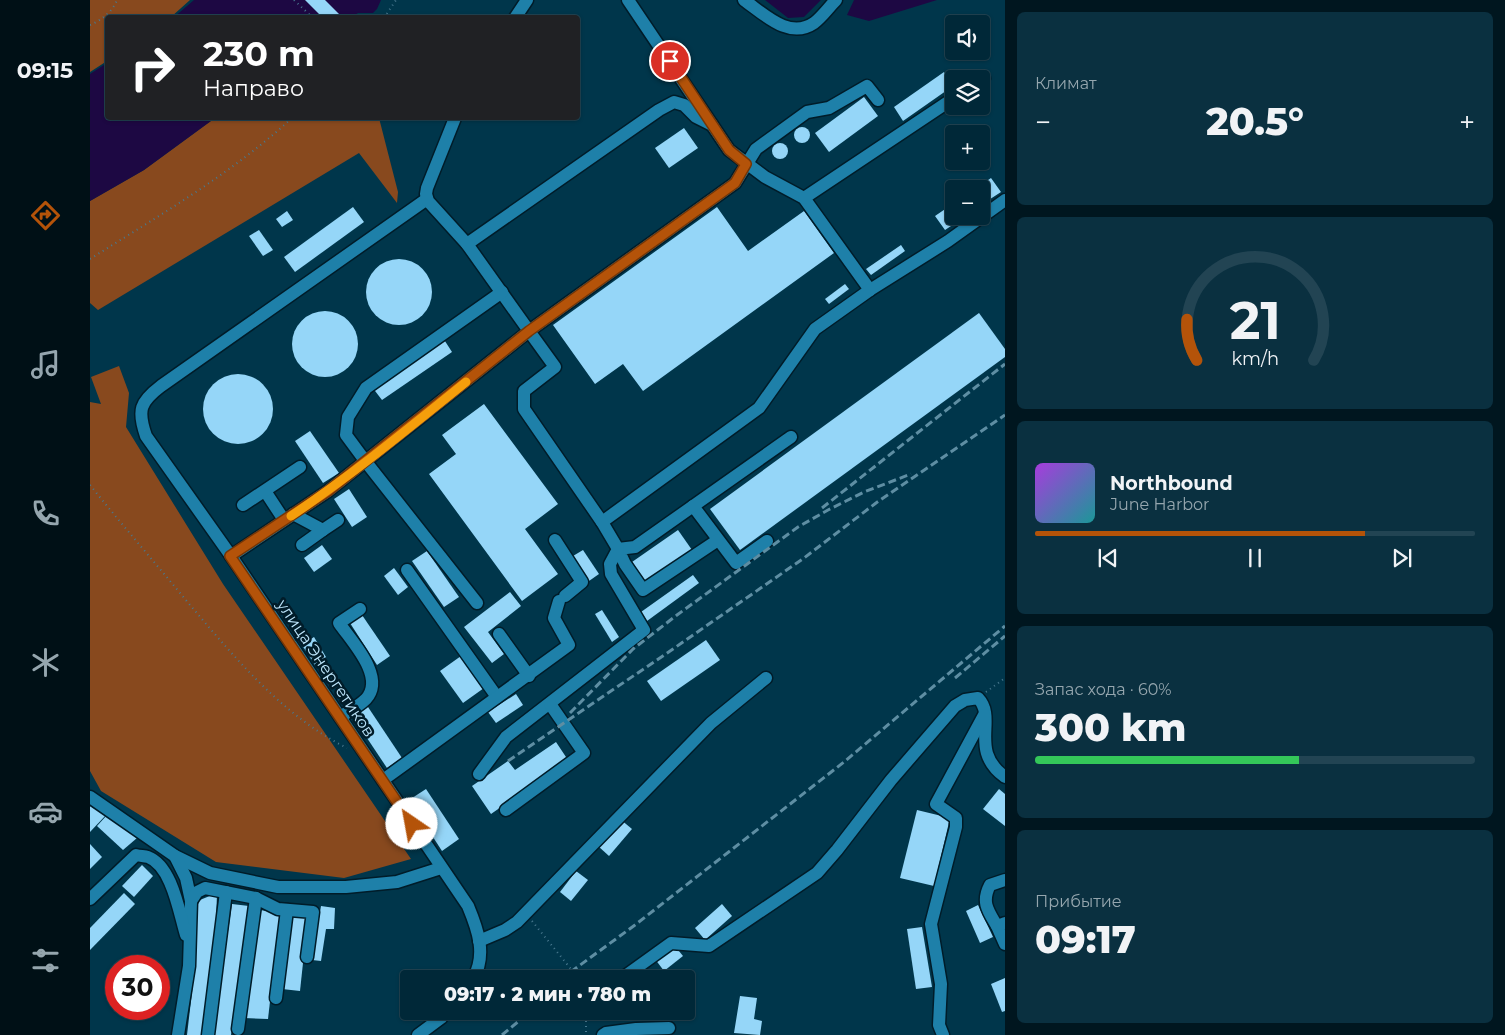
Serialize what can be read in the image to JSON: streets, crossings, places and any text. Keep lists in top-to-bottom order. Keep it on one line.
{"streets":{"street":["улица Энергетиков"]},"page":{"tabs":"09:15","tile":["Климат",["Запас хода · 60%","300 km"],["Прибытие","09:17"]],"map_buttons":["+","−"],"turn":["230 m","Направо"],"heat":["−","20.5°","+"],"song":["Northbound","June Harbor"],"limit":"30","trip":"09:17 · 2 мин · 780 m","gauge":["21","km/h"]}}
